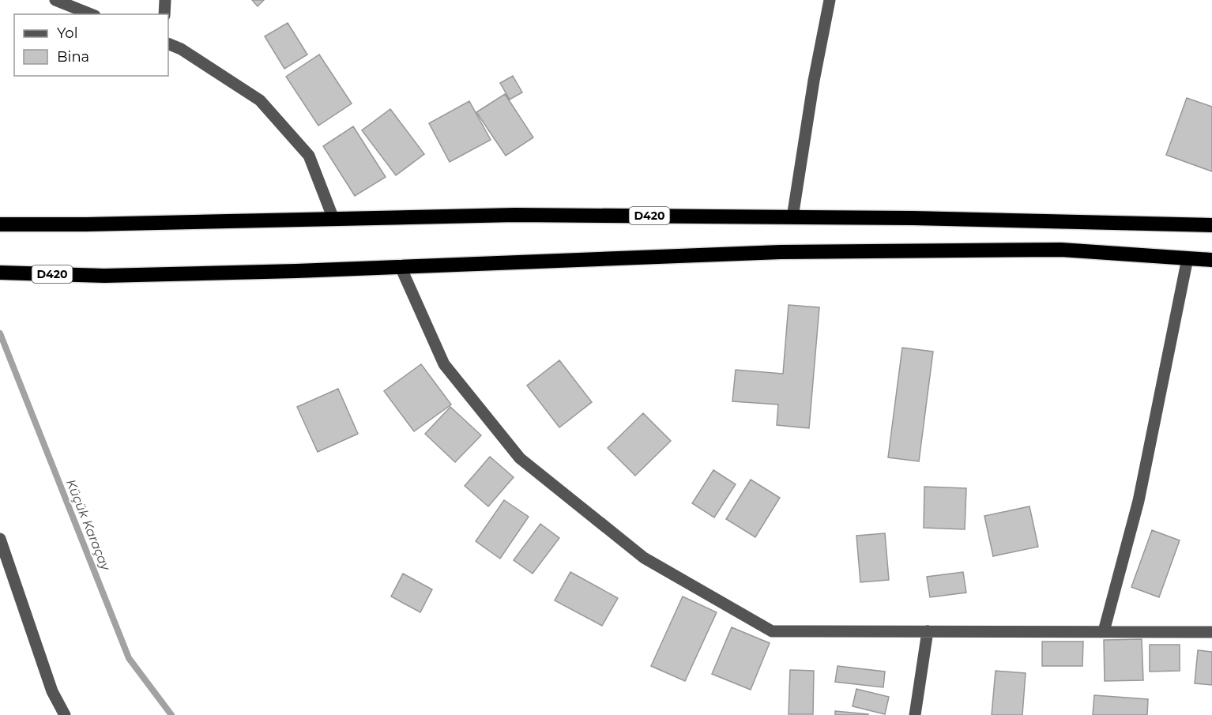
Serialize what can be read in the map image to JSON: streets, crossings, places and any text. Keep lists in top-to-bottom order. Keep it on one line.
{"streets":{"highway":["D420"]},"water":["Küçük Karaçay"],"legend":["Yol","Bina"]}
